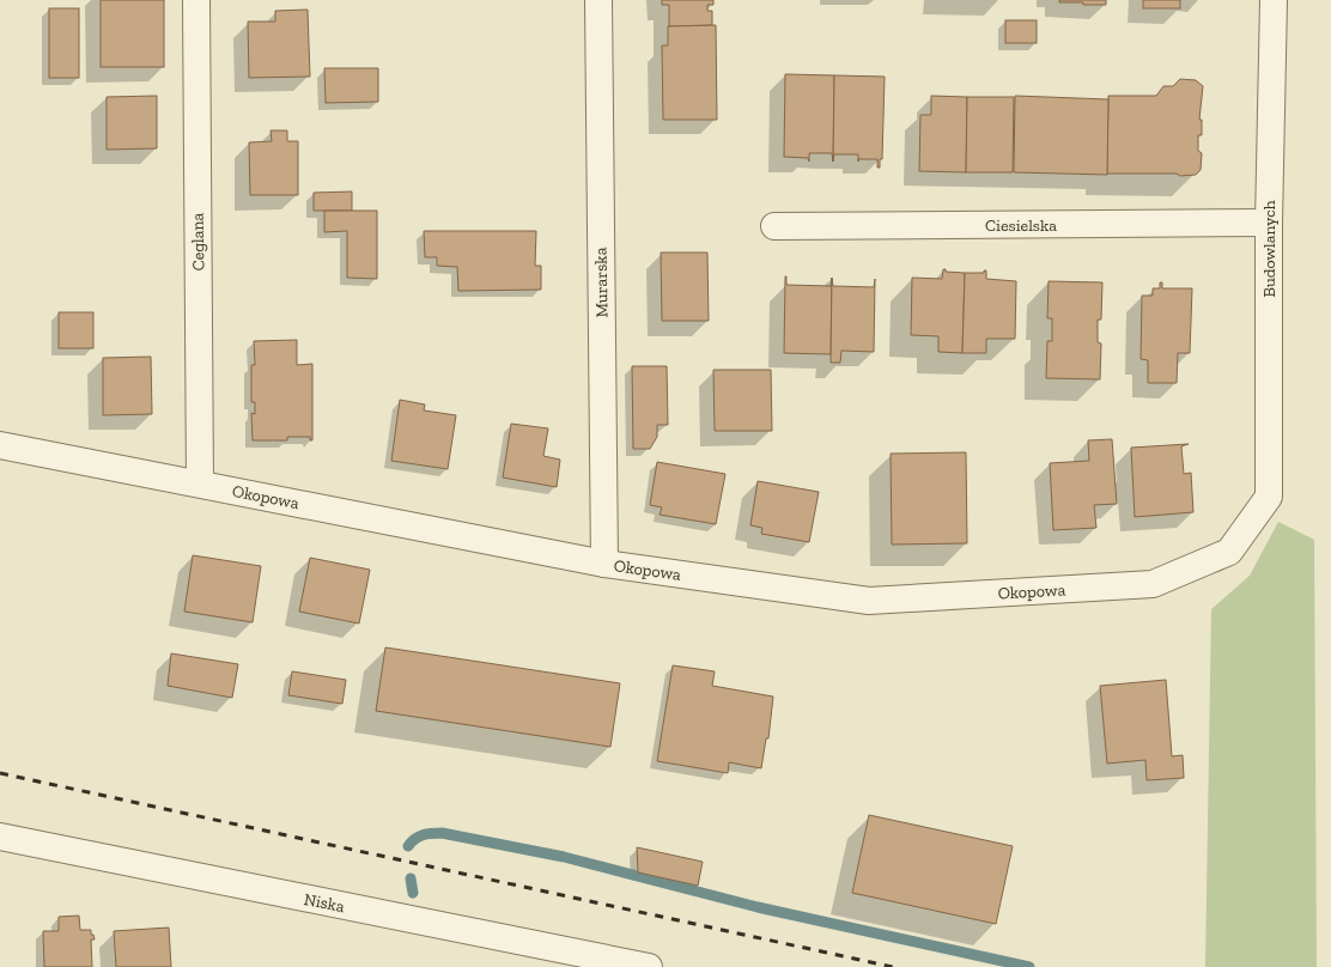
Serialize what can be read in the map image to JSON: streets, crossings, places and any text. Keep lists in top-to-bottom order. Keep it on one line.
{"streets":{"street":["Ciesielska","Ceglana","Budowlanych","Murarska","Okopowa","Niska"]},"crossings":[["Ciesielska","Budowlanych"],["Ceglana","Okopowa"],["Budowlanych","Okopowa"],["Murarska","Okopowa"]]}
